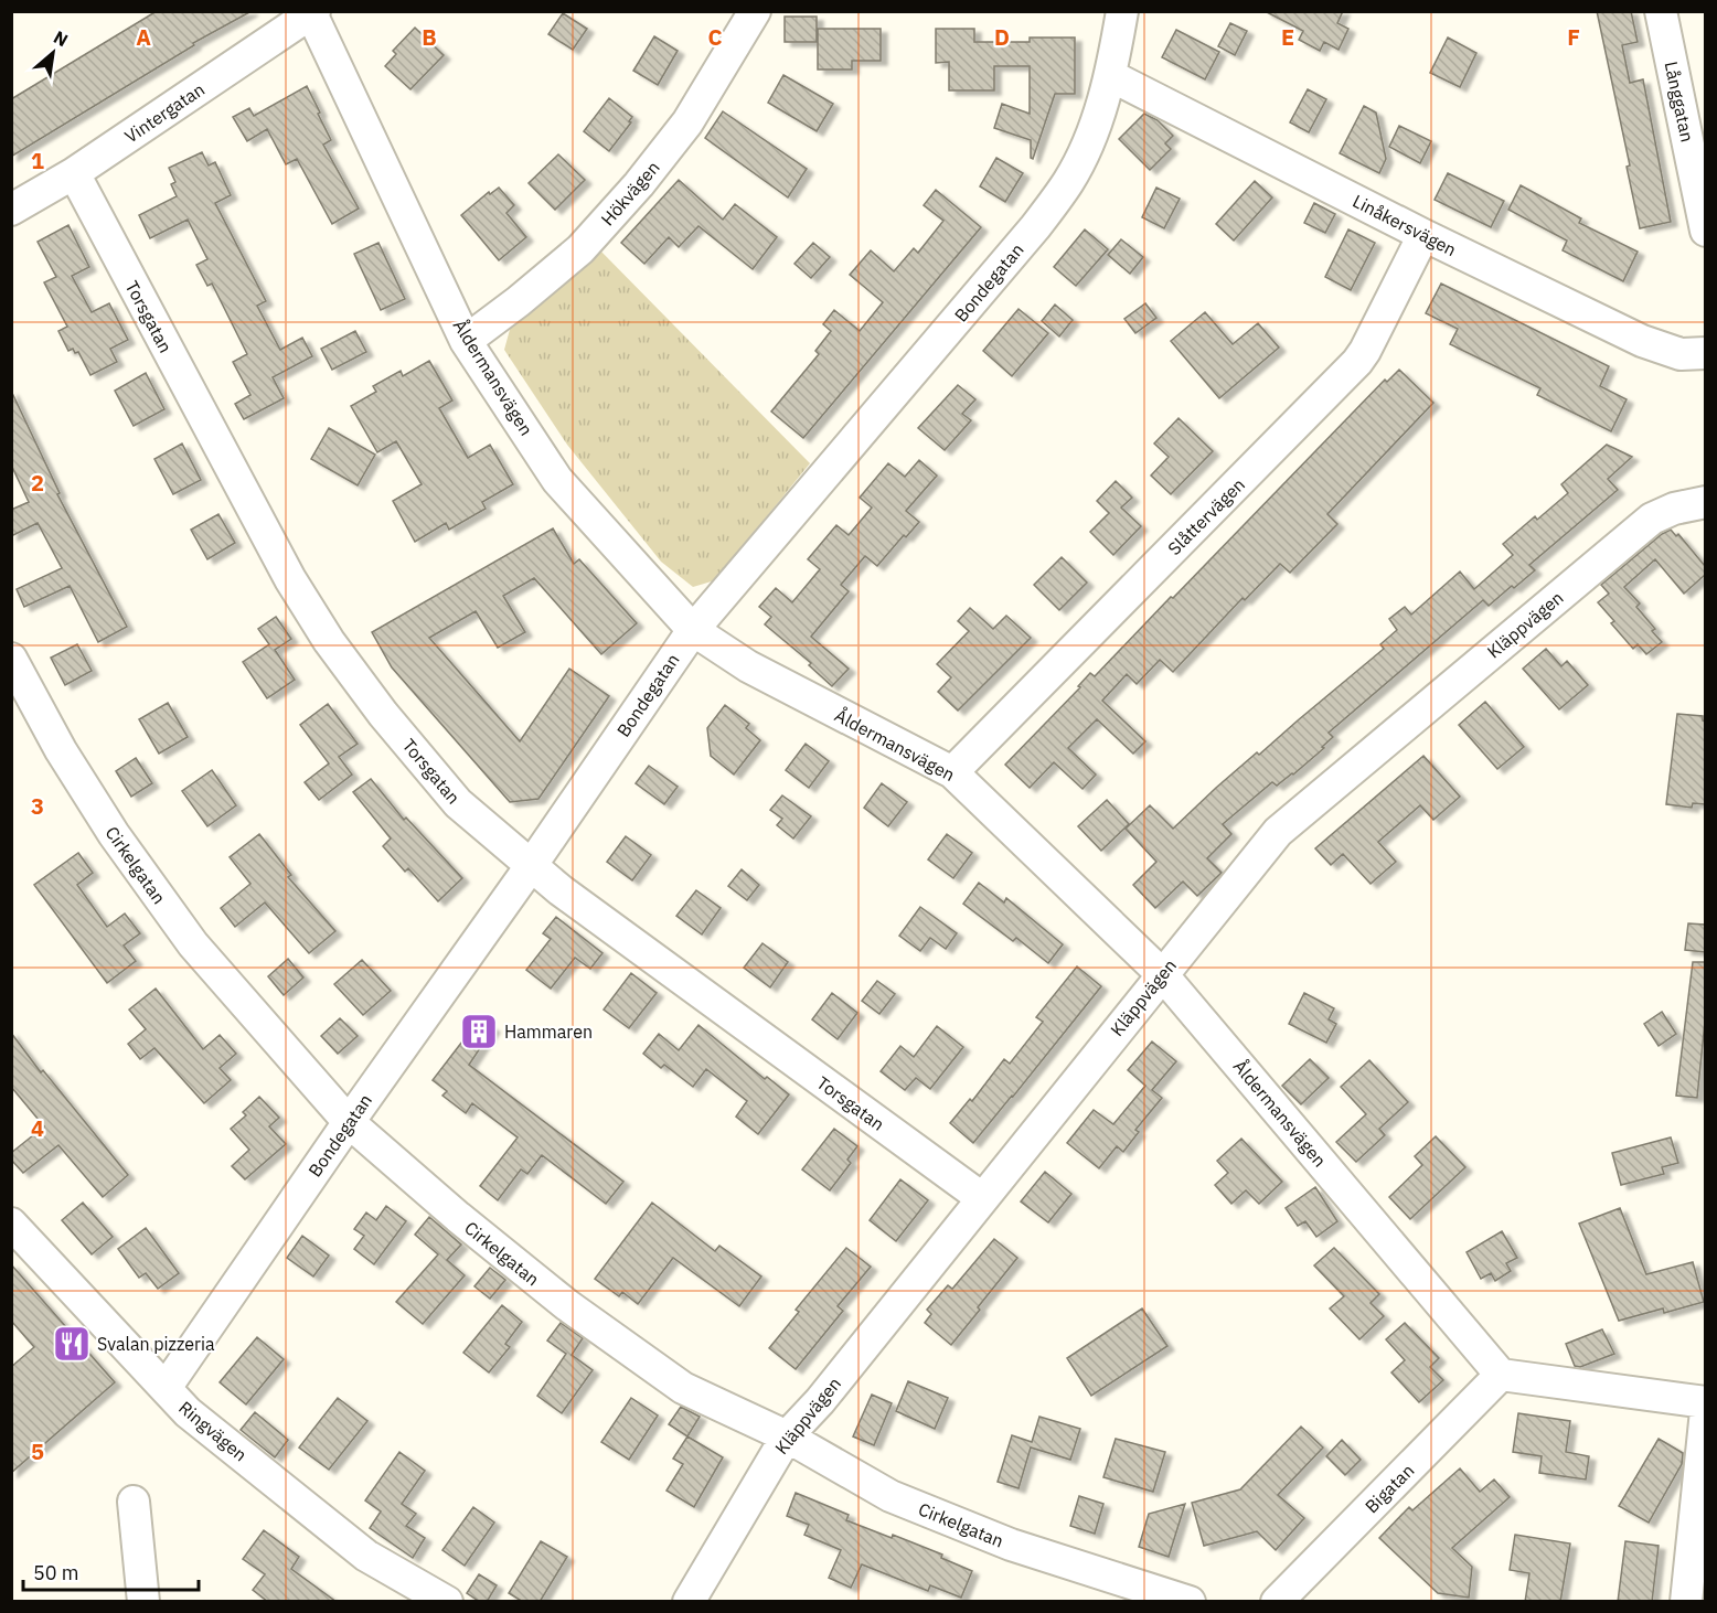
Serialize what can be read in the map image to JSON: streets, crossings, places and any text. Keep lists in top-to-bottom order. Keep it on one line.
{"streets":{"street":["Långgatan","Vintergatan","Hökvägen","Linåkersvägen","Bondegatan","Torsgatan","Åldermansvägen","Slåttervägen","Kläppvägen","Cirkelgatan","Ringvägen","Bigatan"]},"crossings":[["Vintergatan","Torsgatan"],["Vintergatan","Åldermansvägen"],["Hökvägen","Åldermansvägen"],["Linåkersvägen","Bondegatan"],["Linåkersvägen","Slåttervägen"],["Bondegatan","Torsgatan"],["Bondegatan","Åldermansvägen"],["Bondegatan","Cirkelgatan"],["Bondegatan","Ringvägen"],["Torsgatan","Kläppvägen"],["Åldermansvägen","Slåttervägen"],["Åldermansvägen","Kläppvägen"],["Åldermansvägen","Bigatan"],["Kläppvägen","Cirkelgatan"]],"places":{"building":["Hammaren"],"restaurant":["Svalan pizzeria"]},"scale_bar":"50 m","north":"top right","grid":{"columns":["A","B","C","D","E","F"],"rows":["1","2","3","4","5"]}}
